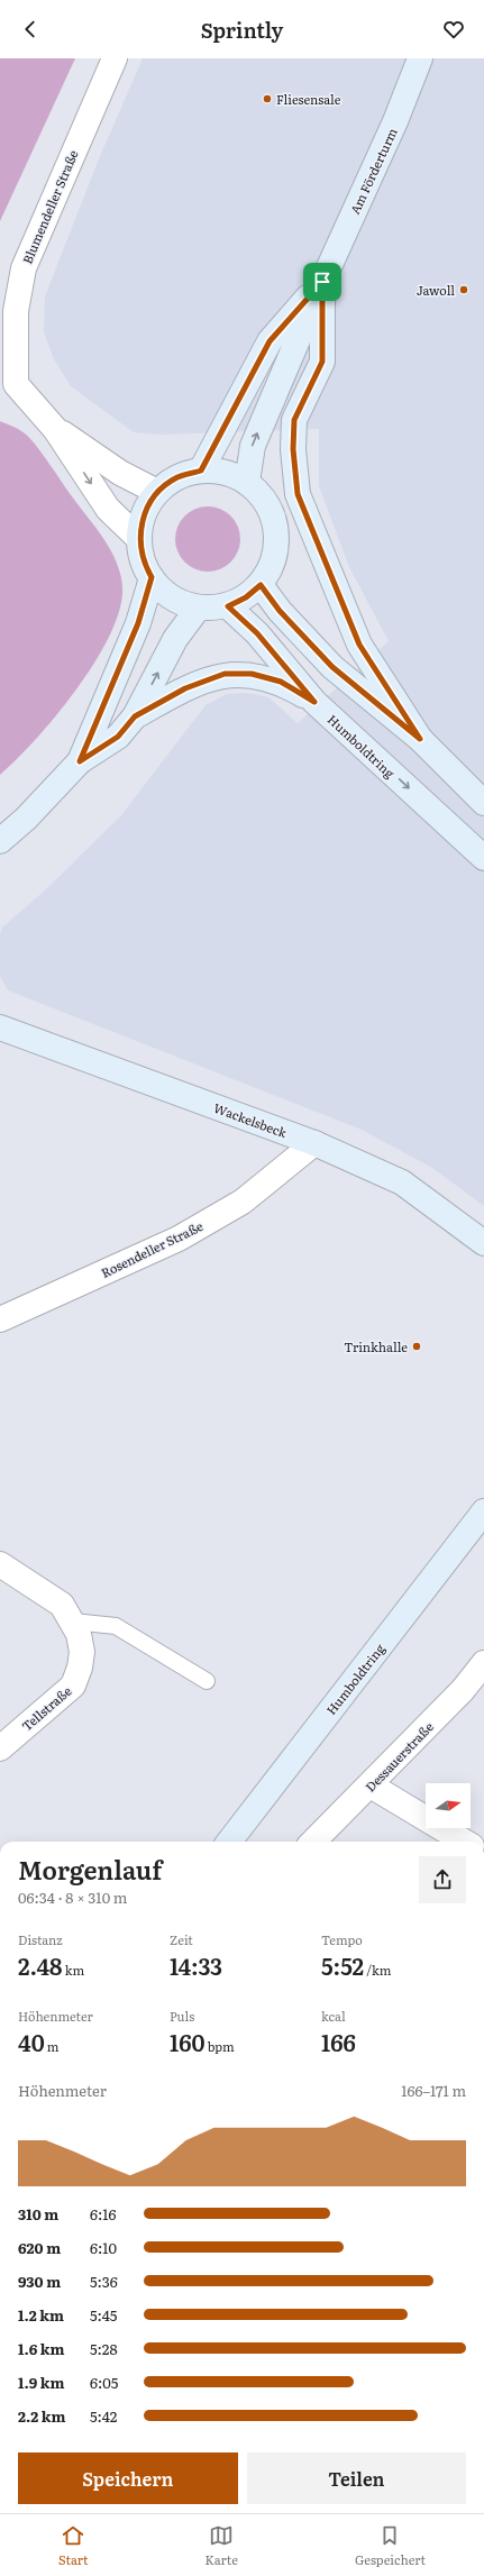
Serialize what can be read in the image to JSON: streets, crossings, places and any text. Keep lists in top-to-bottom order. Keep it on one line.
{"streets":{"street":["Am Förderturm","Blumendeller Straße","Humboldtring","Wackelsbeck","Rosendeller Straße","Tellstraße","Dessauerstraße"]},"crossings":[["Am Förderturm","Blumendeller Straße"],["Am Förderturm","Humboldtring"],["Blumendeller Straße","Humboldtring"],["Wackelsbeck","Rosendeller Straße"]],"places":["Fliesensale","Jawoll","Trinkhalle"],"north":"right","page":{"header":"Sprintly","heading":["Morgenlauf","06:34 · 8 × 310 m"],"stats":[["Distanz","2.48 km"],["Zeit","14:33"],["Tempo","5:52 /km"],["Höhenmeter","40 m"],["Puls","160 bpm"],["kcal","166"]],"chart":["Höhenmeter","166–171 m"],"list":[{"name":"310 m","note":"6:16"},{"name":"620 m","note":"6:10"},{"name":"930 m","note":"5:36"},{"name":"1.2 km","note":"5:45"},{"name":"1.6 km","note":"5:28"},{"name":"1.9 km","note":"6:05"},{"name":"2.2 km","note":"5:42"}],"buttons":["Speichern","Teilen"],"tabs":["Start","Karte","Gespeichert"]}}
